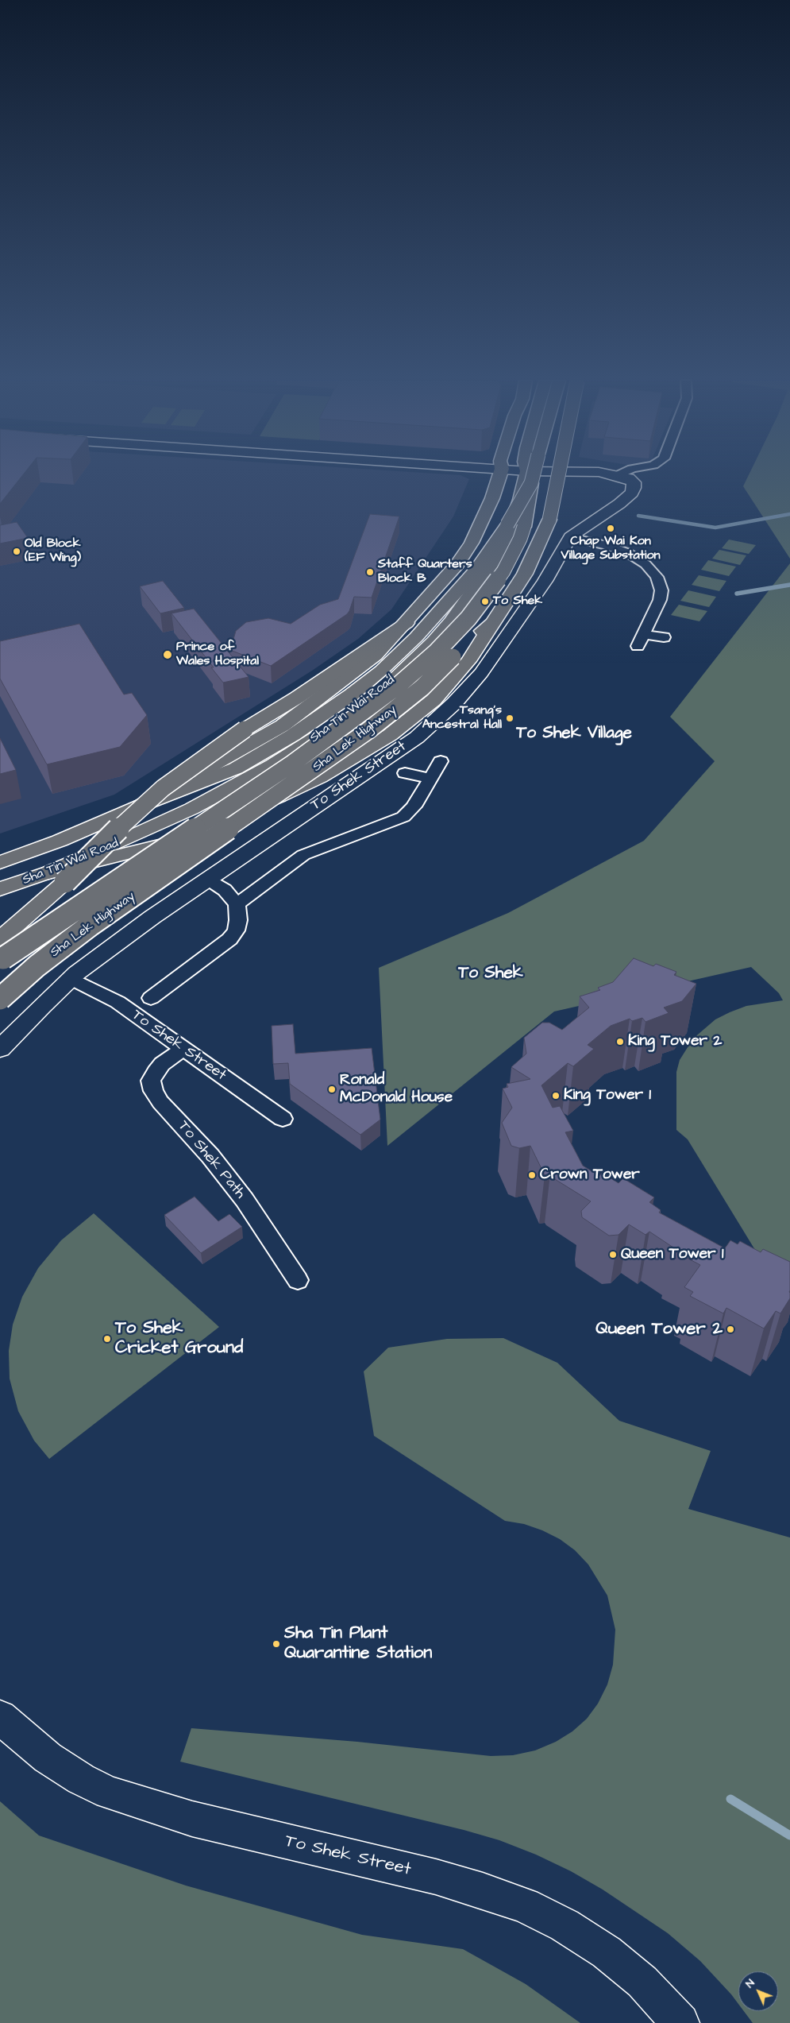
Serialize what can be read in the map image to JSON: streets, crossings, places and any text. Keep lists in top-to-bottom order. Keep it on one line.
{"streets":{"main road":["Sha Tin Wai Road","Sha Lek Highway"],"street":["To Shek Street","To Shek Path"]},"crossings":[["To Shek Street","To Shek Path"]],"districts":["To Shek Village","To Shek"],"places":["Chap Wai Kon Village Substation","Old Block (EF Wing)","Staff Quarters Block B","To Shek","Prince of Wales Hospital","Tsang's Ancestral Hall","King Tower 2","Ronald McDonald House","King Tower 1","Crown Tower","Queen Tower 1","Queen Tower 2","To Shek Cricket Ground","Sha Tin Plant Quarantine Station"],"north":"top left"}
